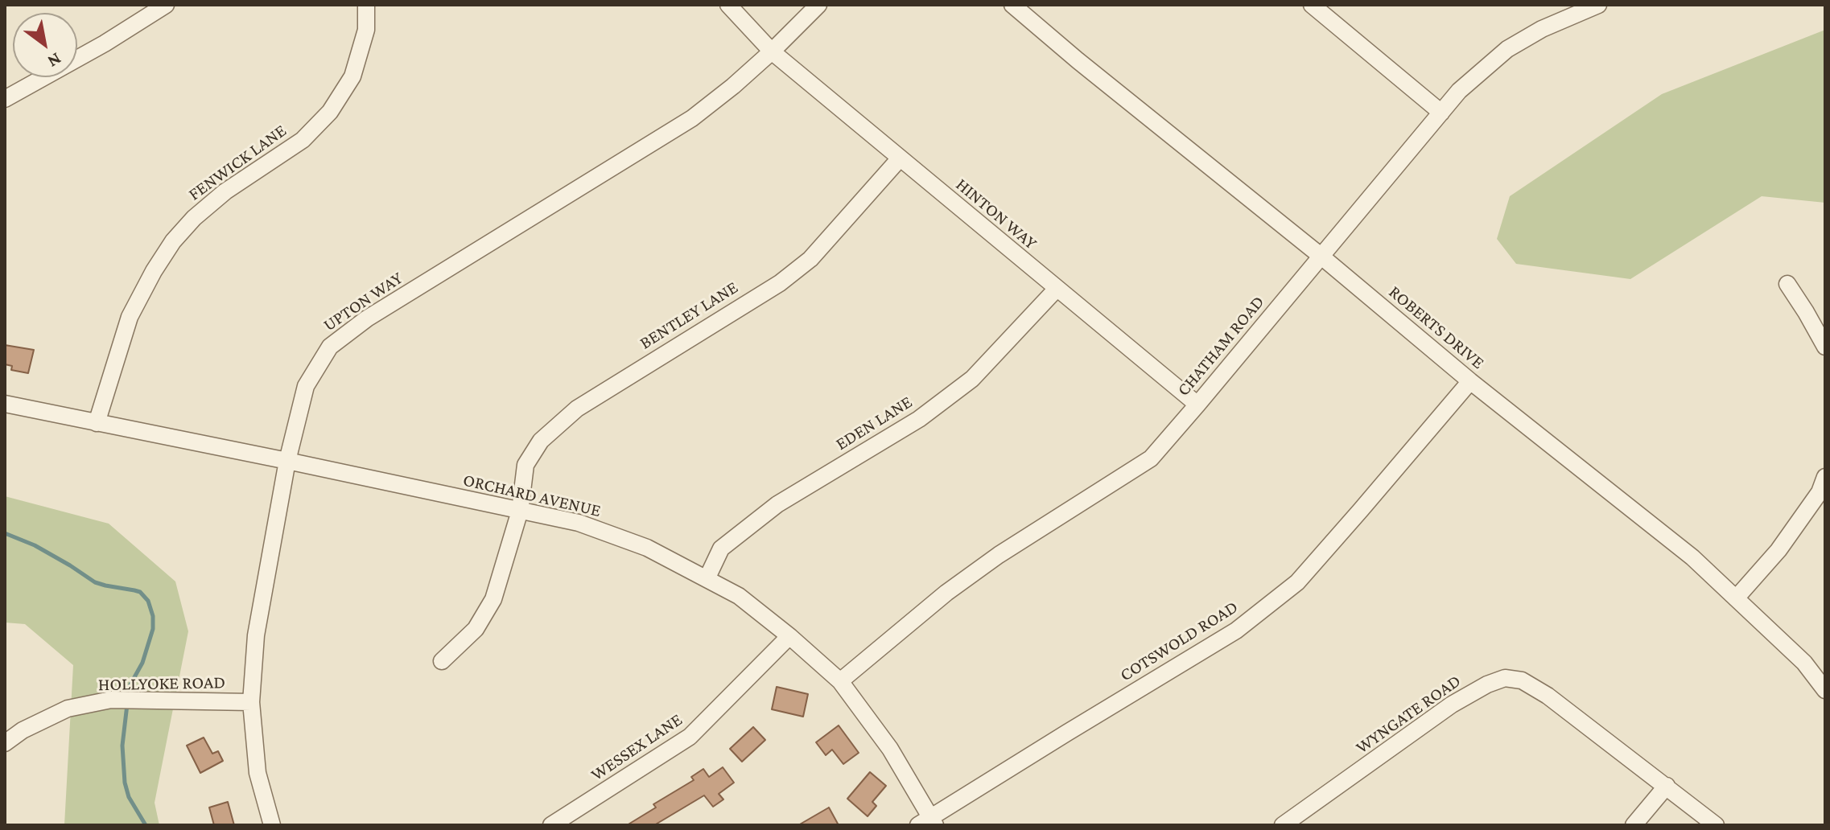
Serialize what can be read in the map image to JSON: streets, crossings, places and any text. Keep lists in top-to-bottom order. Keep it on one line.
{"streets":{"street":["FENWICK LANE","HINTON WAY","UPTON WAY","BENTLEY LANE","ROBERTS DRIVE","CHATHAM ROAD","EDEN LANE","ORCHARD AVENUE","COTSWOLD ROAD","HOLLYOKE ROAD","WYNGATE ROAD","WESSEX LANE"]},"crossings":[["FENWICK LANE","ORCHARD AVENUE"],["HINTON WAY","UPTON WAY"],["HINTON WAY","BENTLEY LANE"],["HINTON WAY","CHATHAM ROAD"],["HINTON WAY","EDEN LANE"],["UPTON WAY","ORCHARD AVENUE"],["UPTON WAY","HOLLYOKE ROAD"],["BENTLEY LANE","ORCHARD AVENUE"],["ROBERTS DRIVE","CHATHAM ROAD"],["ROBERTS DRIVE","COTSWOLD ROAD"],["CHATHAM ROAD","ORCHARD AVENUE"],["EDEN LANE","ORCHARD AVENUE"],["ORCHARD AVENUE","COTSWOLD ROAD"],["ORCHARD AVENUE","WESSEX LANE"]],"north":"bottom right"}
